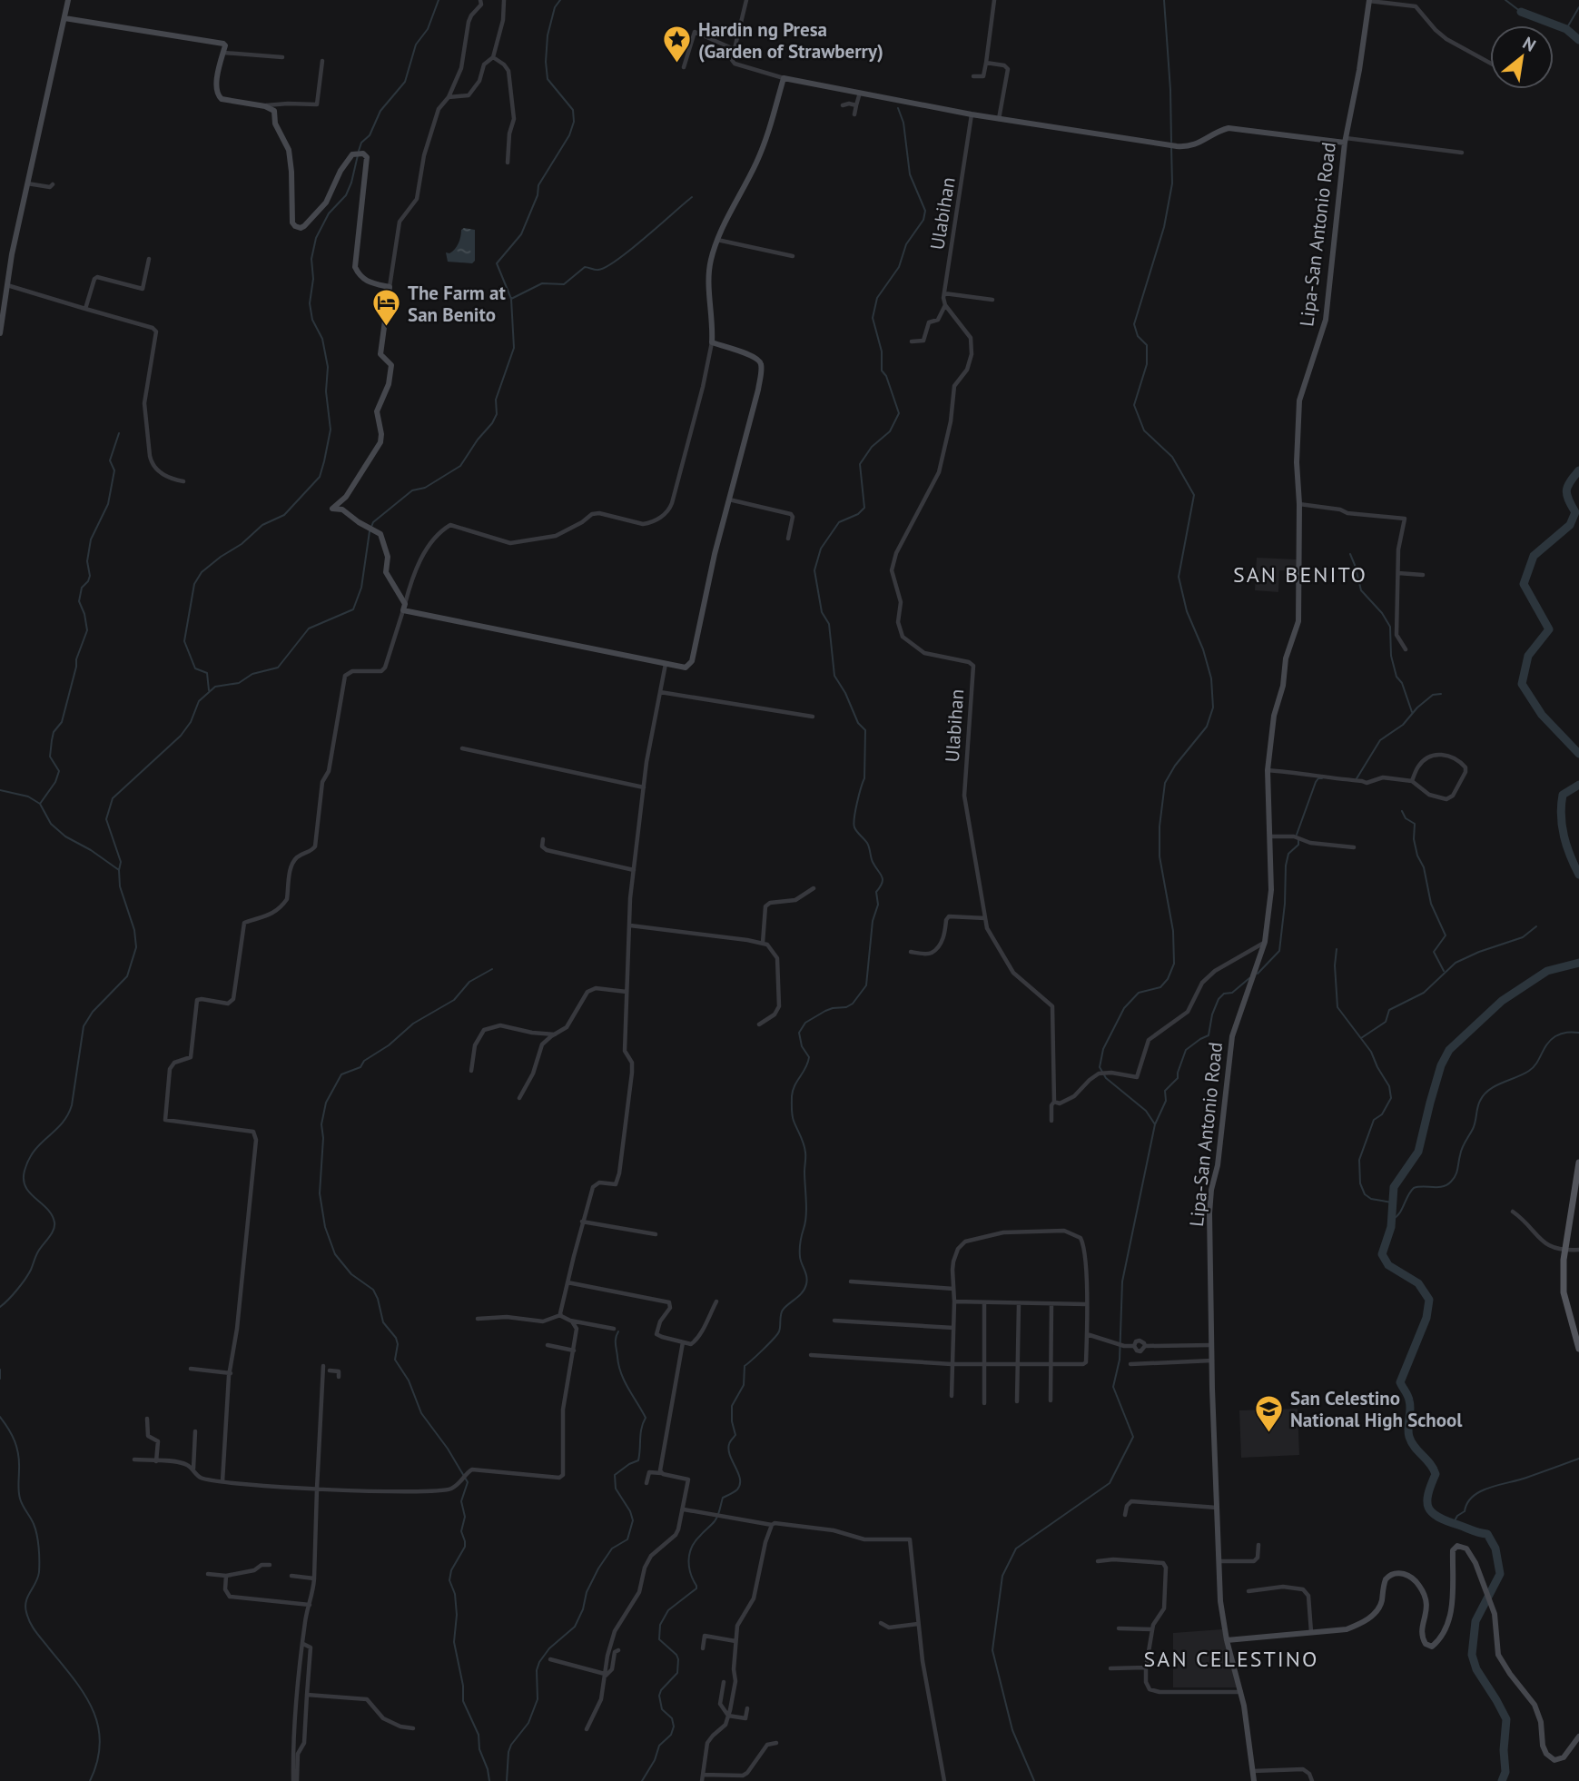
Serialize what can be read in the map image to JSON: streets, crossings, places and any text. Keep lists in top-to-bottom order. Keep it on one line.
{"streets":{"street":["Ulabihan","Lipa-San Antonio Road"]},"districts":["SAN BENITO","SAN CELESTINO"],"places":{"place":["Hardin ng Presa (Garden of Strawberry)"],"hotel":["The Farm at San Benito"],"school or university":["San Celestino National High School"]},"north":"top right"}
